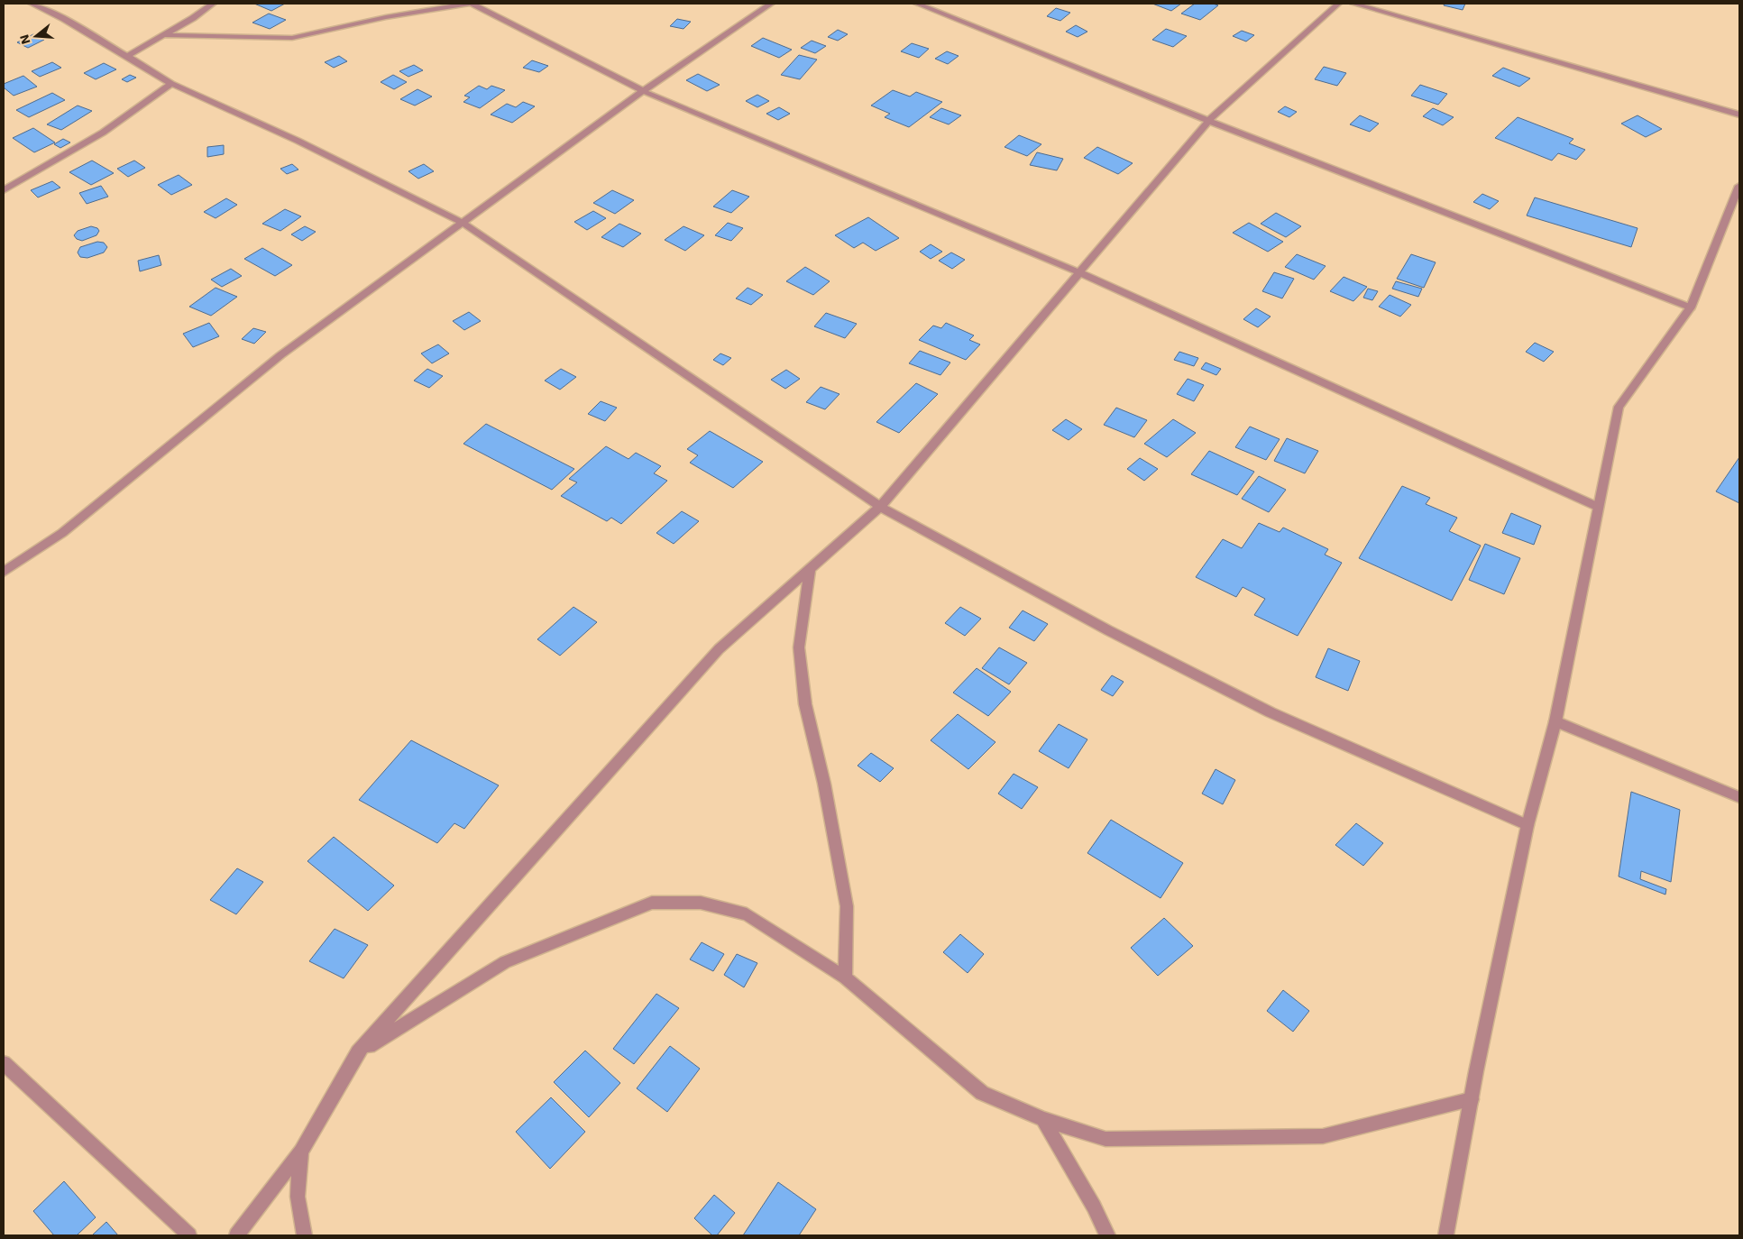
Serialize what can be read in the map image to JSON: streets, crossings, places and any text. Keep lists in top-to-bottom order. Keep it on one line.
{"north":"left"}
